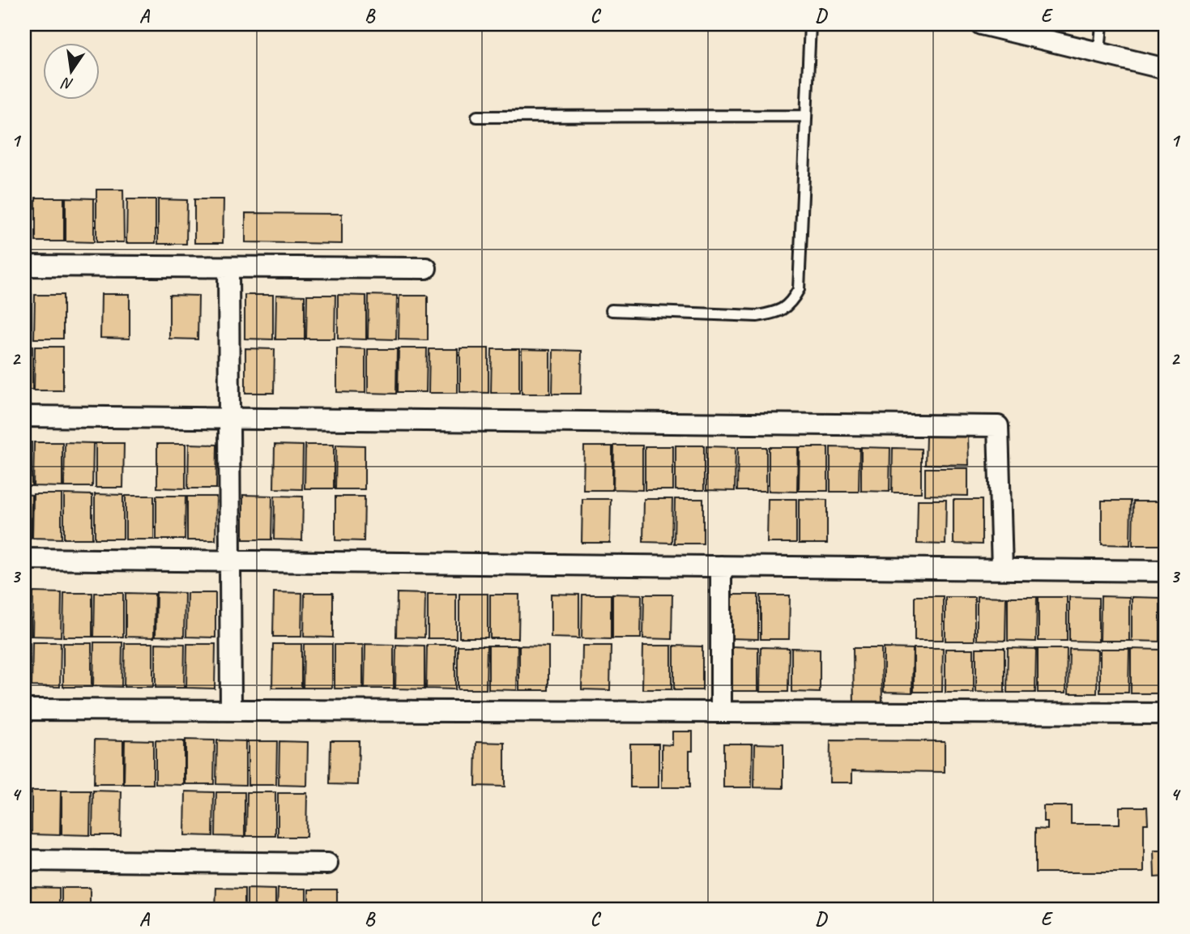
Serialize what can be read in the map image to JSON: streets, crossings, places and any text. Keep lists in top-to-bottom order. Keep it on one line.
{"north":"bottom","grid":{"columns":["A","B","C","D","E"],"rows":["1","2","3","4"]}}
